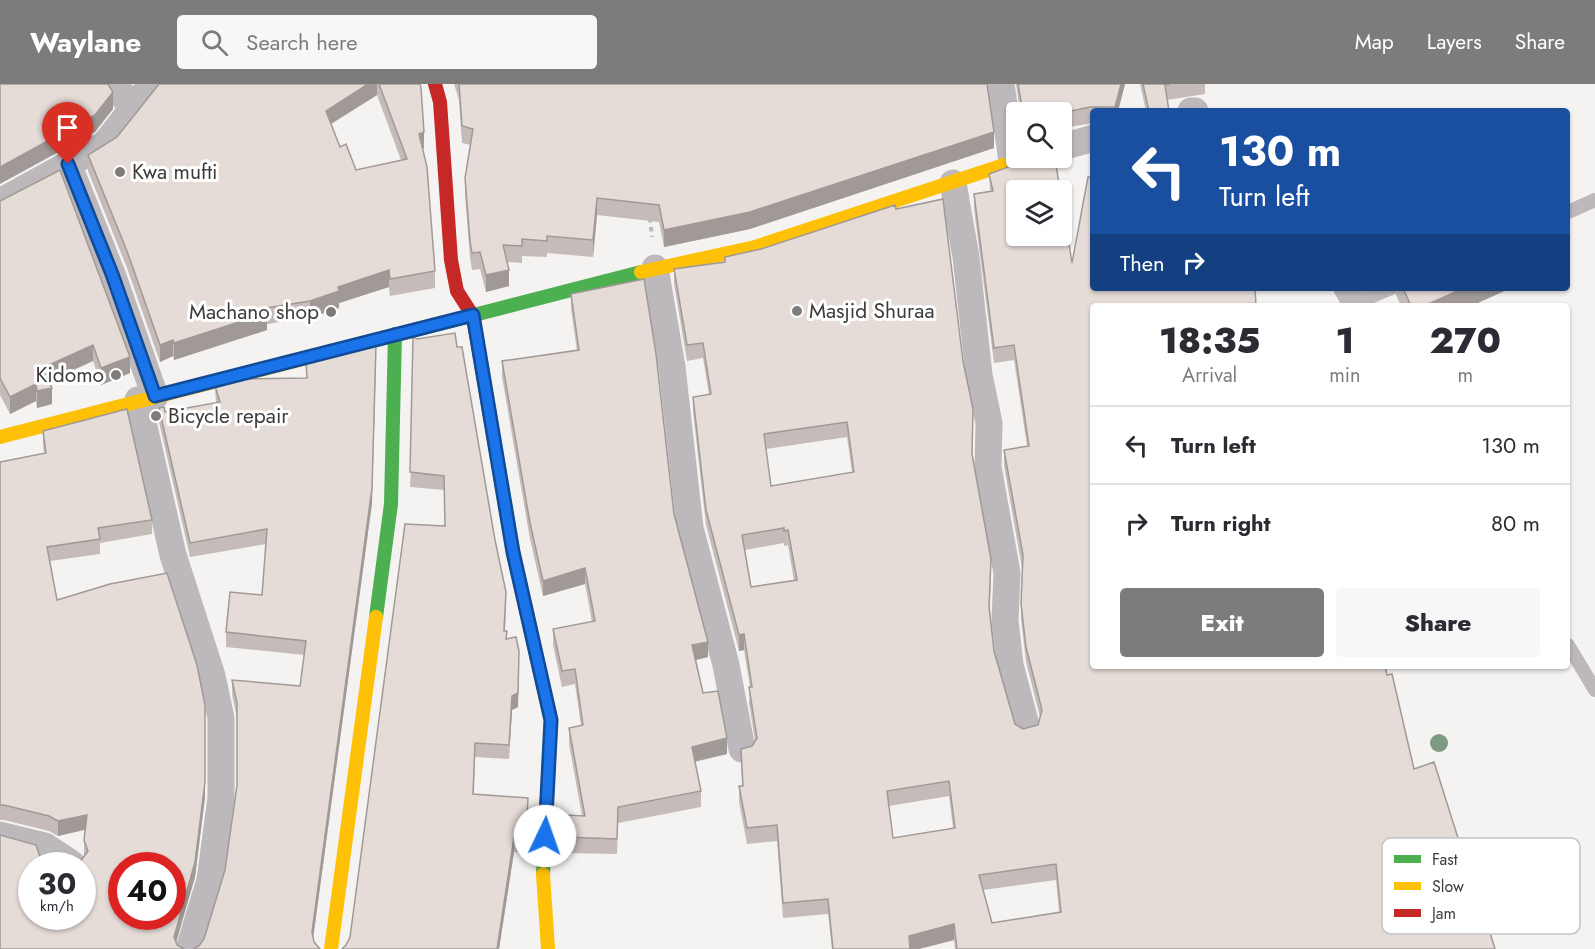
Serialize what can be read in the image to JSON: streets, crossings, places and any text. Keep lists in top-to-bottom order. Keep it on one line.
{"places":["Kwa mufti","Masjid Shuraa","Machano shop","Kidomo","Bicycle repair"],"legend":["Fast","Slow","Jam"],"page":{"header":"Waylane","search":"Search here","nav":["Map","Layers","Share"],"turn":["130 m","Turn left"],"then":"Then","eta":["18:35","Arrival","1","min","270","m"],"list":[{"name":"Turn left","value":"130 m"},{"name":"Turn right","value":"80 m"}],"buttons":["Exit","Share"],"speed":"30 km/h","limit":"40"}}
